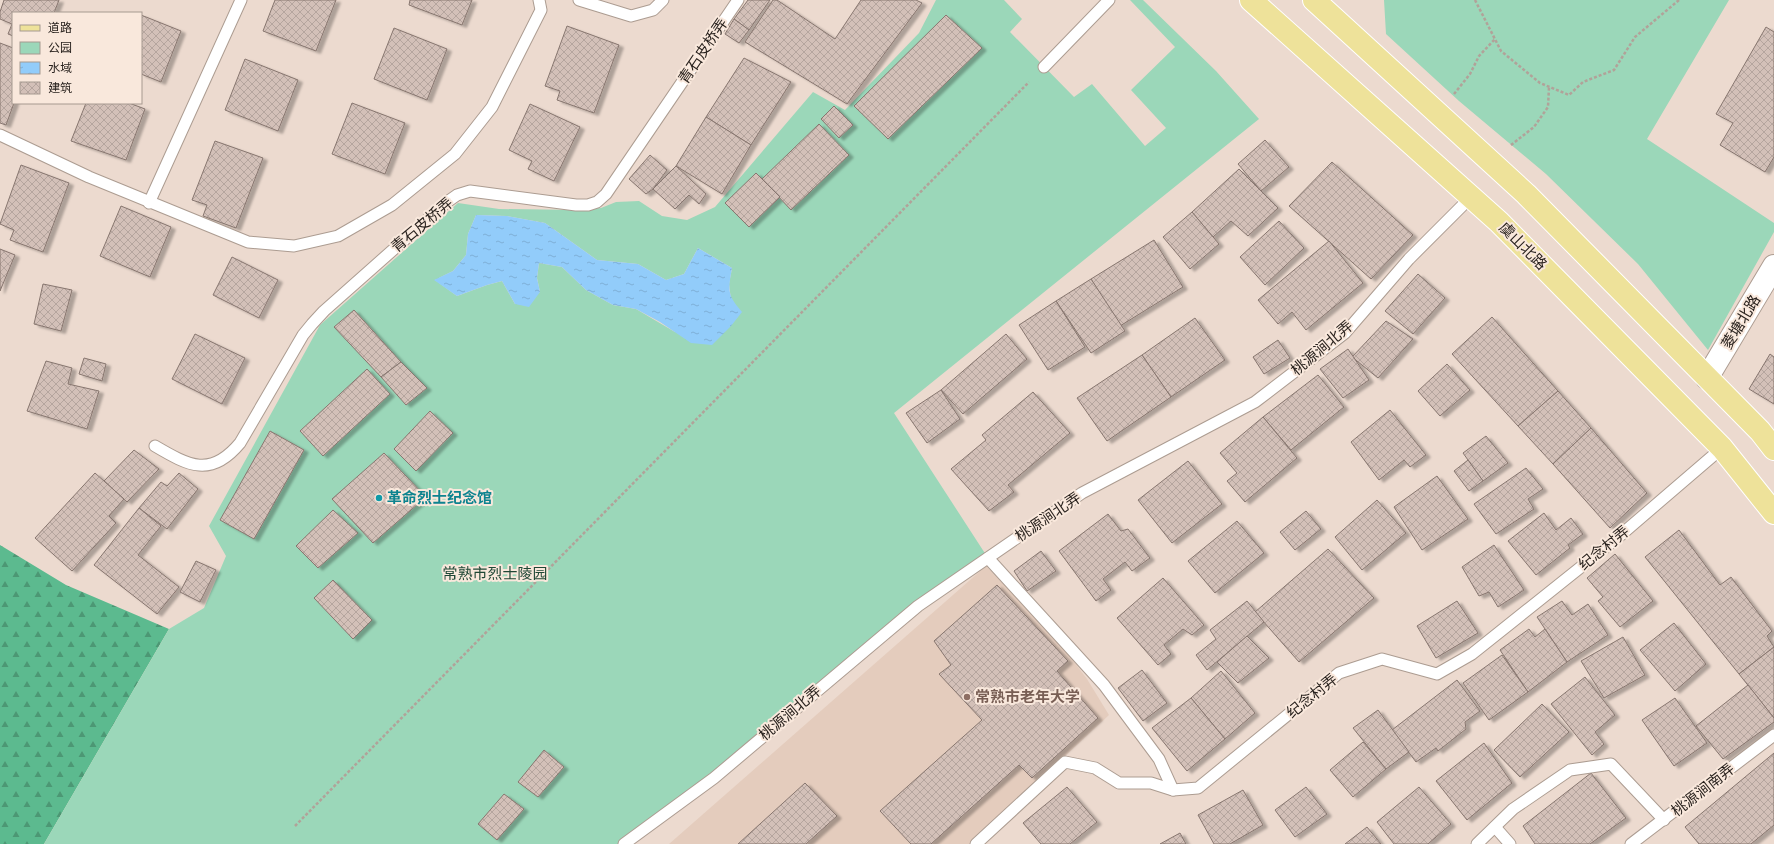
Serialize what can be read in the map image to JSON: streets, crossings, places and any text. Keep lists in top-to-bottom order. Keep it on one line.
{"streets":{"main road":["虞山北路"],"street":["菱塘北路"],"lane":["青石皮桥弄","桃源涧北弄","纪念村弄","桃源涧南弄"]},"crossings":[["虞山北路","桃源涧北弄"],["虞山北路","纪念村弄"]],"parks":["常熟市烈士陵园"],"places":["革命烈士纪念馆","常熟市老年大学"],"legend":["道路","公园","水域","建筑"]}
